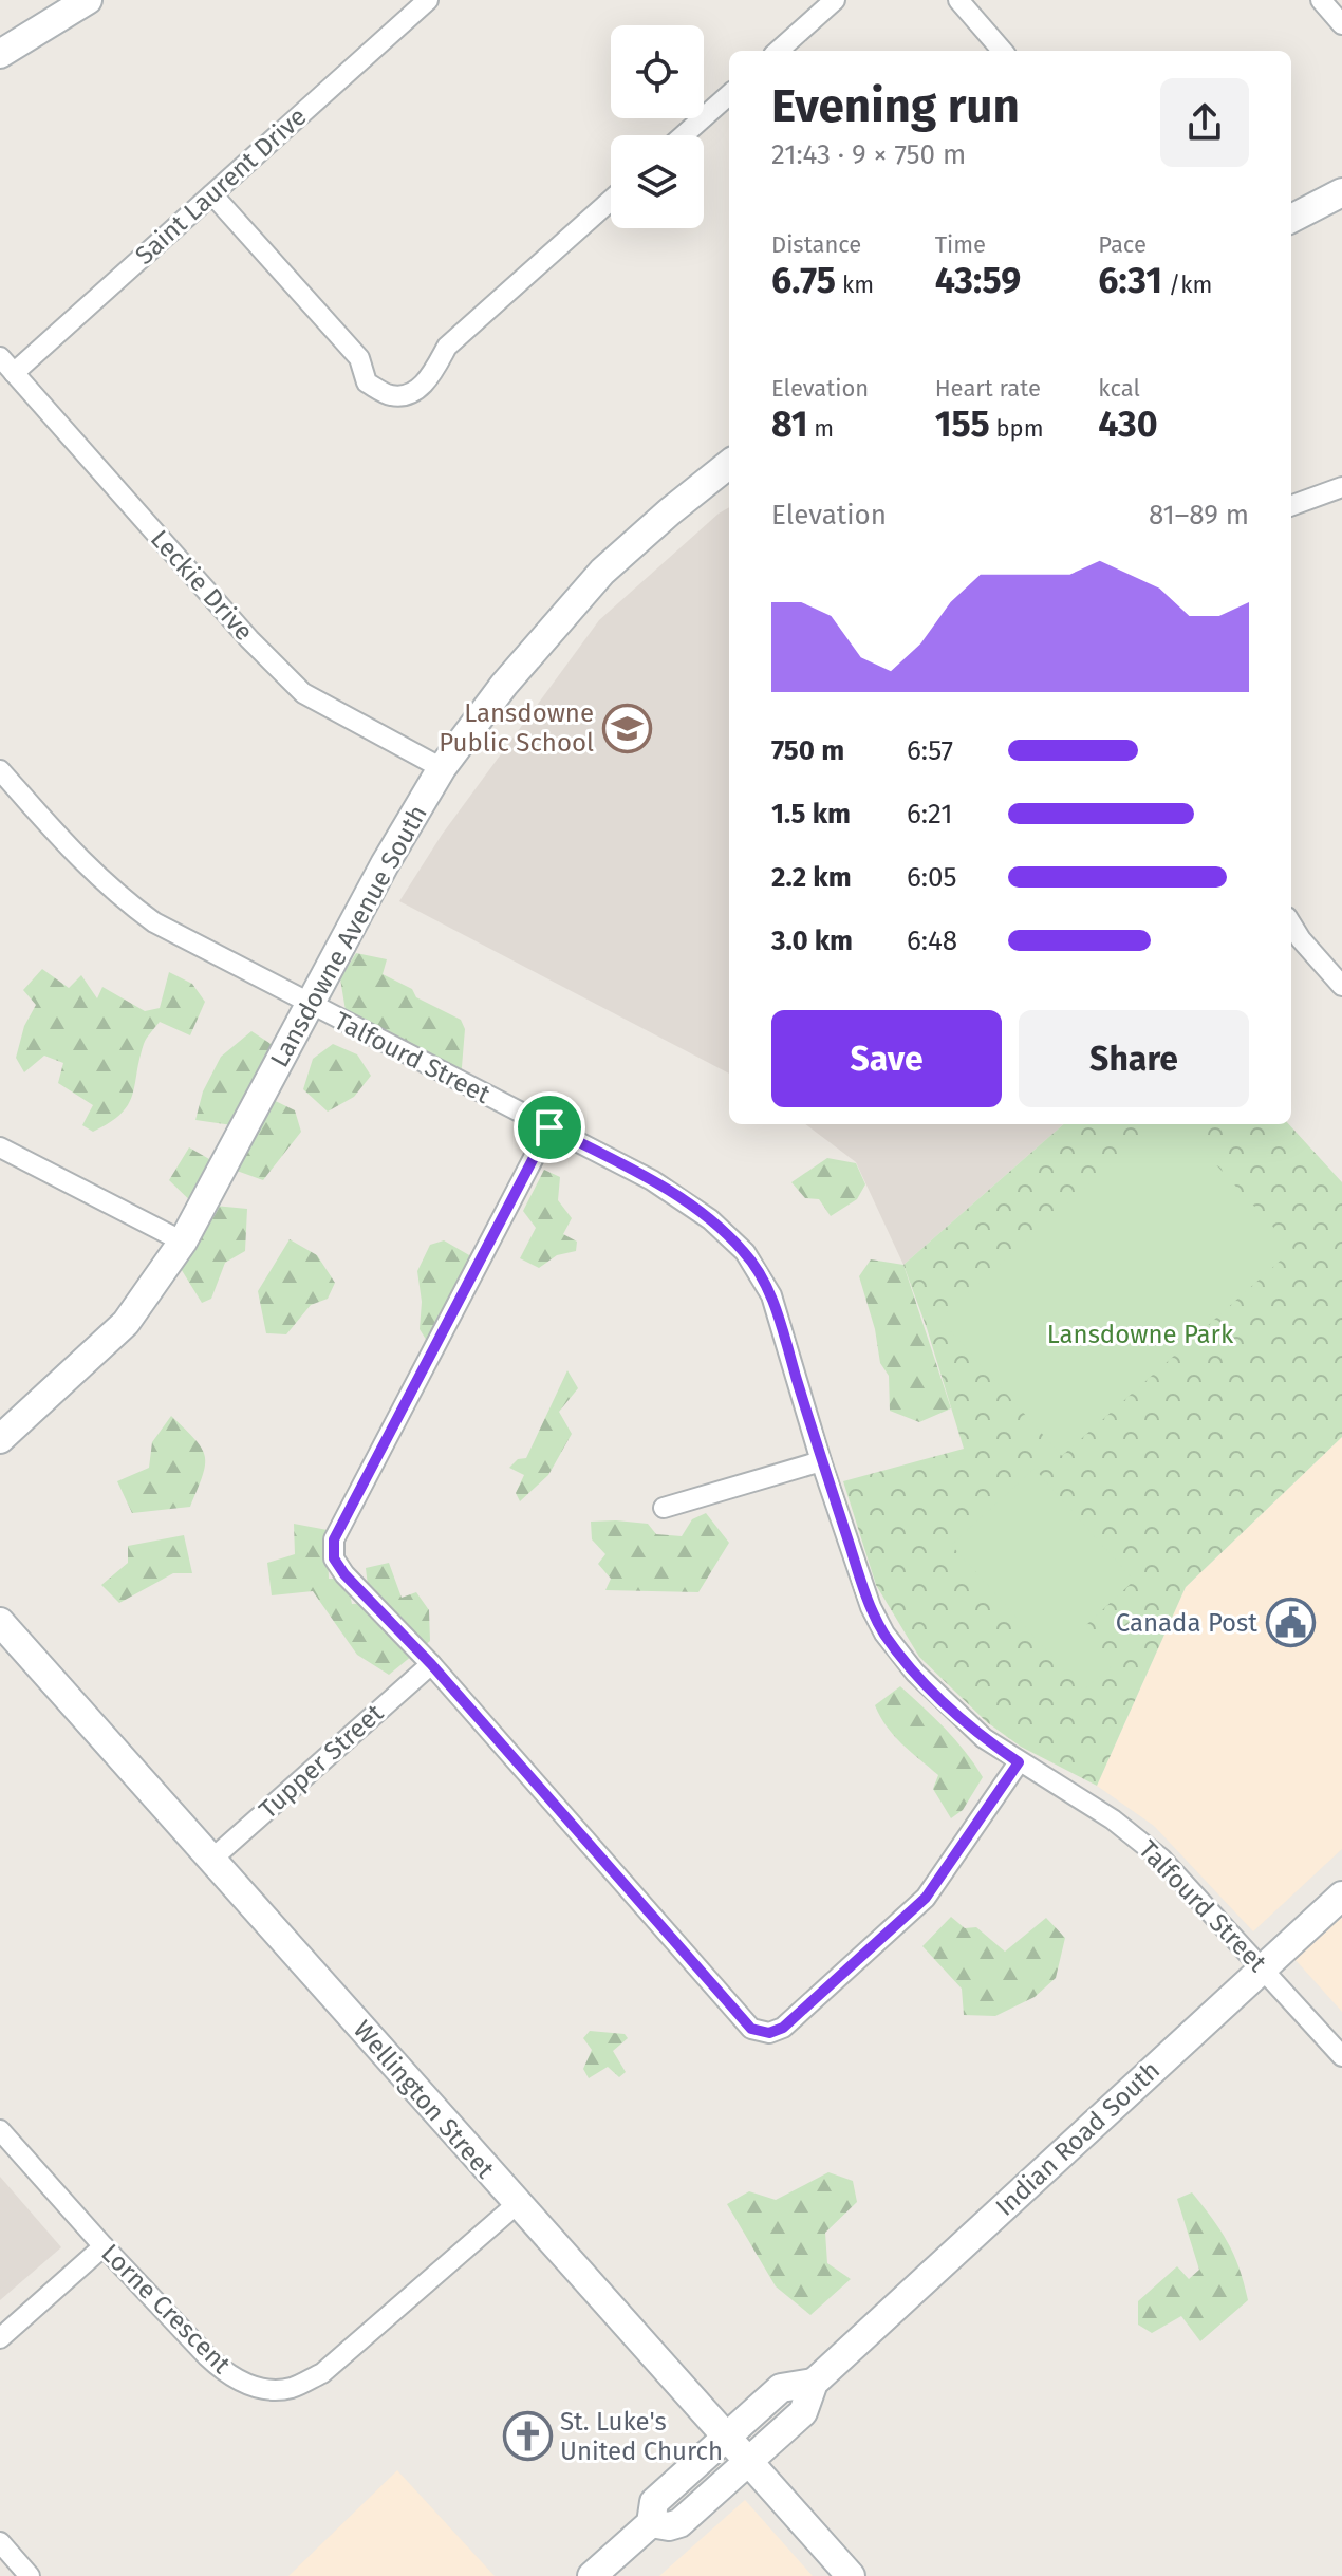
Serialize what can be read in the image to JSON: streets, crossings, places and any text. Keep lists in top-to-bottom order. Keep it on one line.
{"streets":{"main road":["Lansdowne Avenue South","Wellington Street","Indian Road South"],"street":["Saint Laurent Drive","Leckie Drive","Talfourd Street","Tupper Street","Lorne Crescent"]},"crossings":[["Saint Laurent Drive","Leckie Drive"],["Leckie Drive","Lansdowne Avenue South"],["Lansdowne Avenue South","Talfourd Street"],["Talfourd Street","Indian Road South"],["Tupper Street","Wellington Street"],["Wellington Street","Indian Road South"],["Wellington Street","Lorne Crescent"]],"parks":["Lansdowne Park"],"places":{"school or university":["Lansdowne Public School"],"public building":["Canada Post"],"church":["St. Luke's United Church"]},"page":{"heading":["Evening run","21:43 · 9 × 750 m"],"stats":[["Distance","6.75 km"],["Time","43:59"],["Pace","6:31 /km"],["Elevation","81 m"],["Heart rate","155 bpm"],["kcal","430"]],"chart":["Elevation","81–89 m"],"list":[{"name":"750 m","note":"6:57"},{"name":"1.5 km","note":"6:21"},{"name":"2.2 km","note":"6:05"},{"name":"3.0 km","note":"6:48"}],"buttons":["Save","Share"]}}
